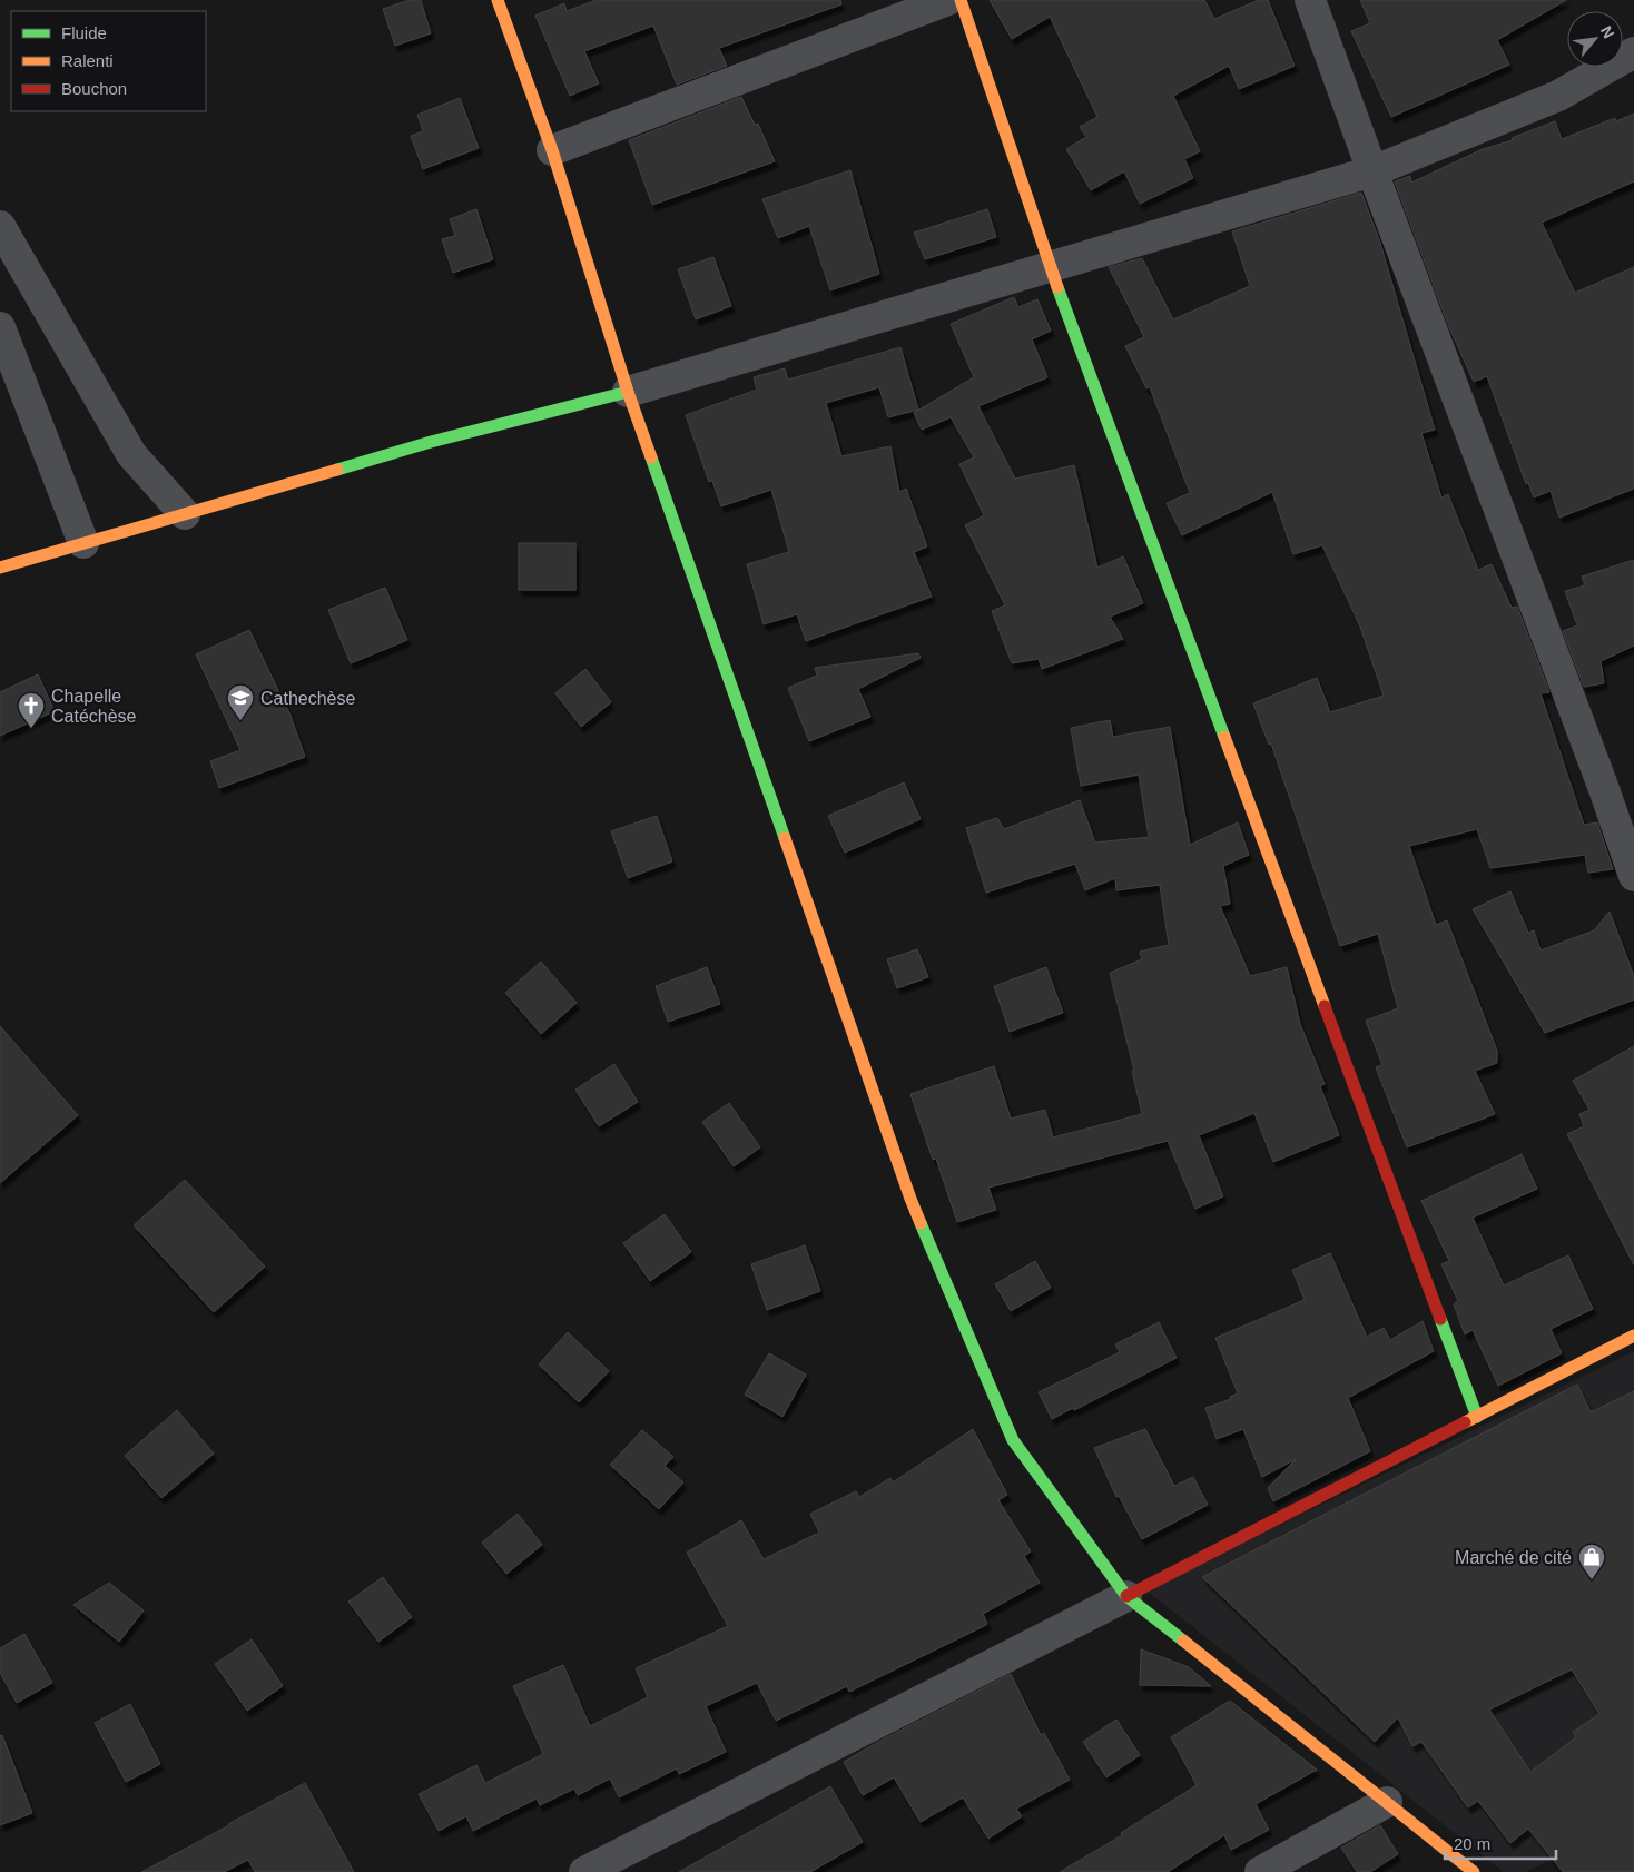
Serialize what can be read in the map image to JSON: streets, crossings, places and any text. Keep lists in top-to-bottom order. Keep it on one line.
{"places":{"school or university":["Cathechèse"],"church":["Chapelle Catéchèse"],"shop":["Marché de cité"]},"legend":["Fluide","Ralenti","Bouchon"],"scale_bar":"20 m","north":"top right"}
